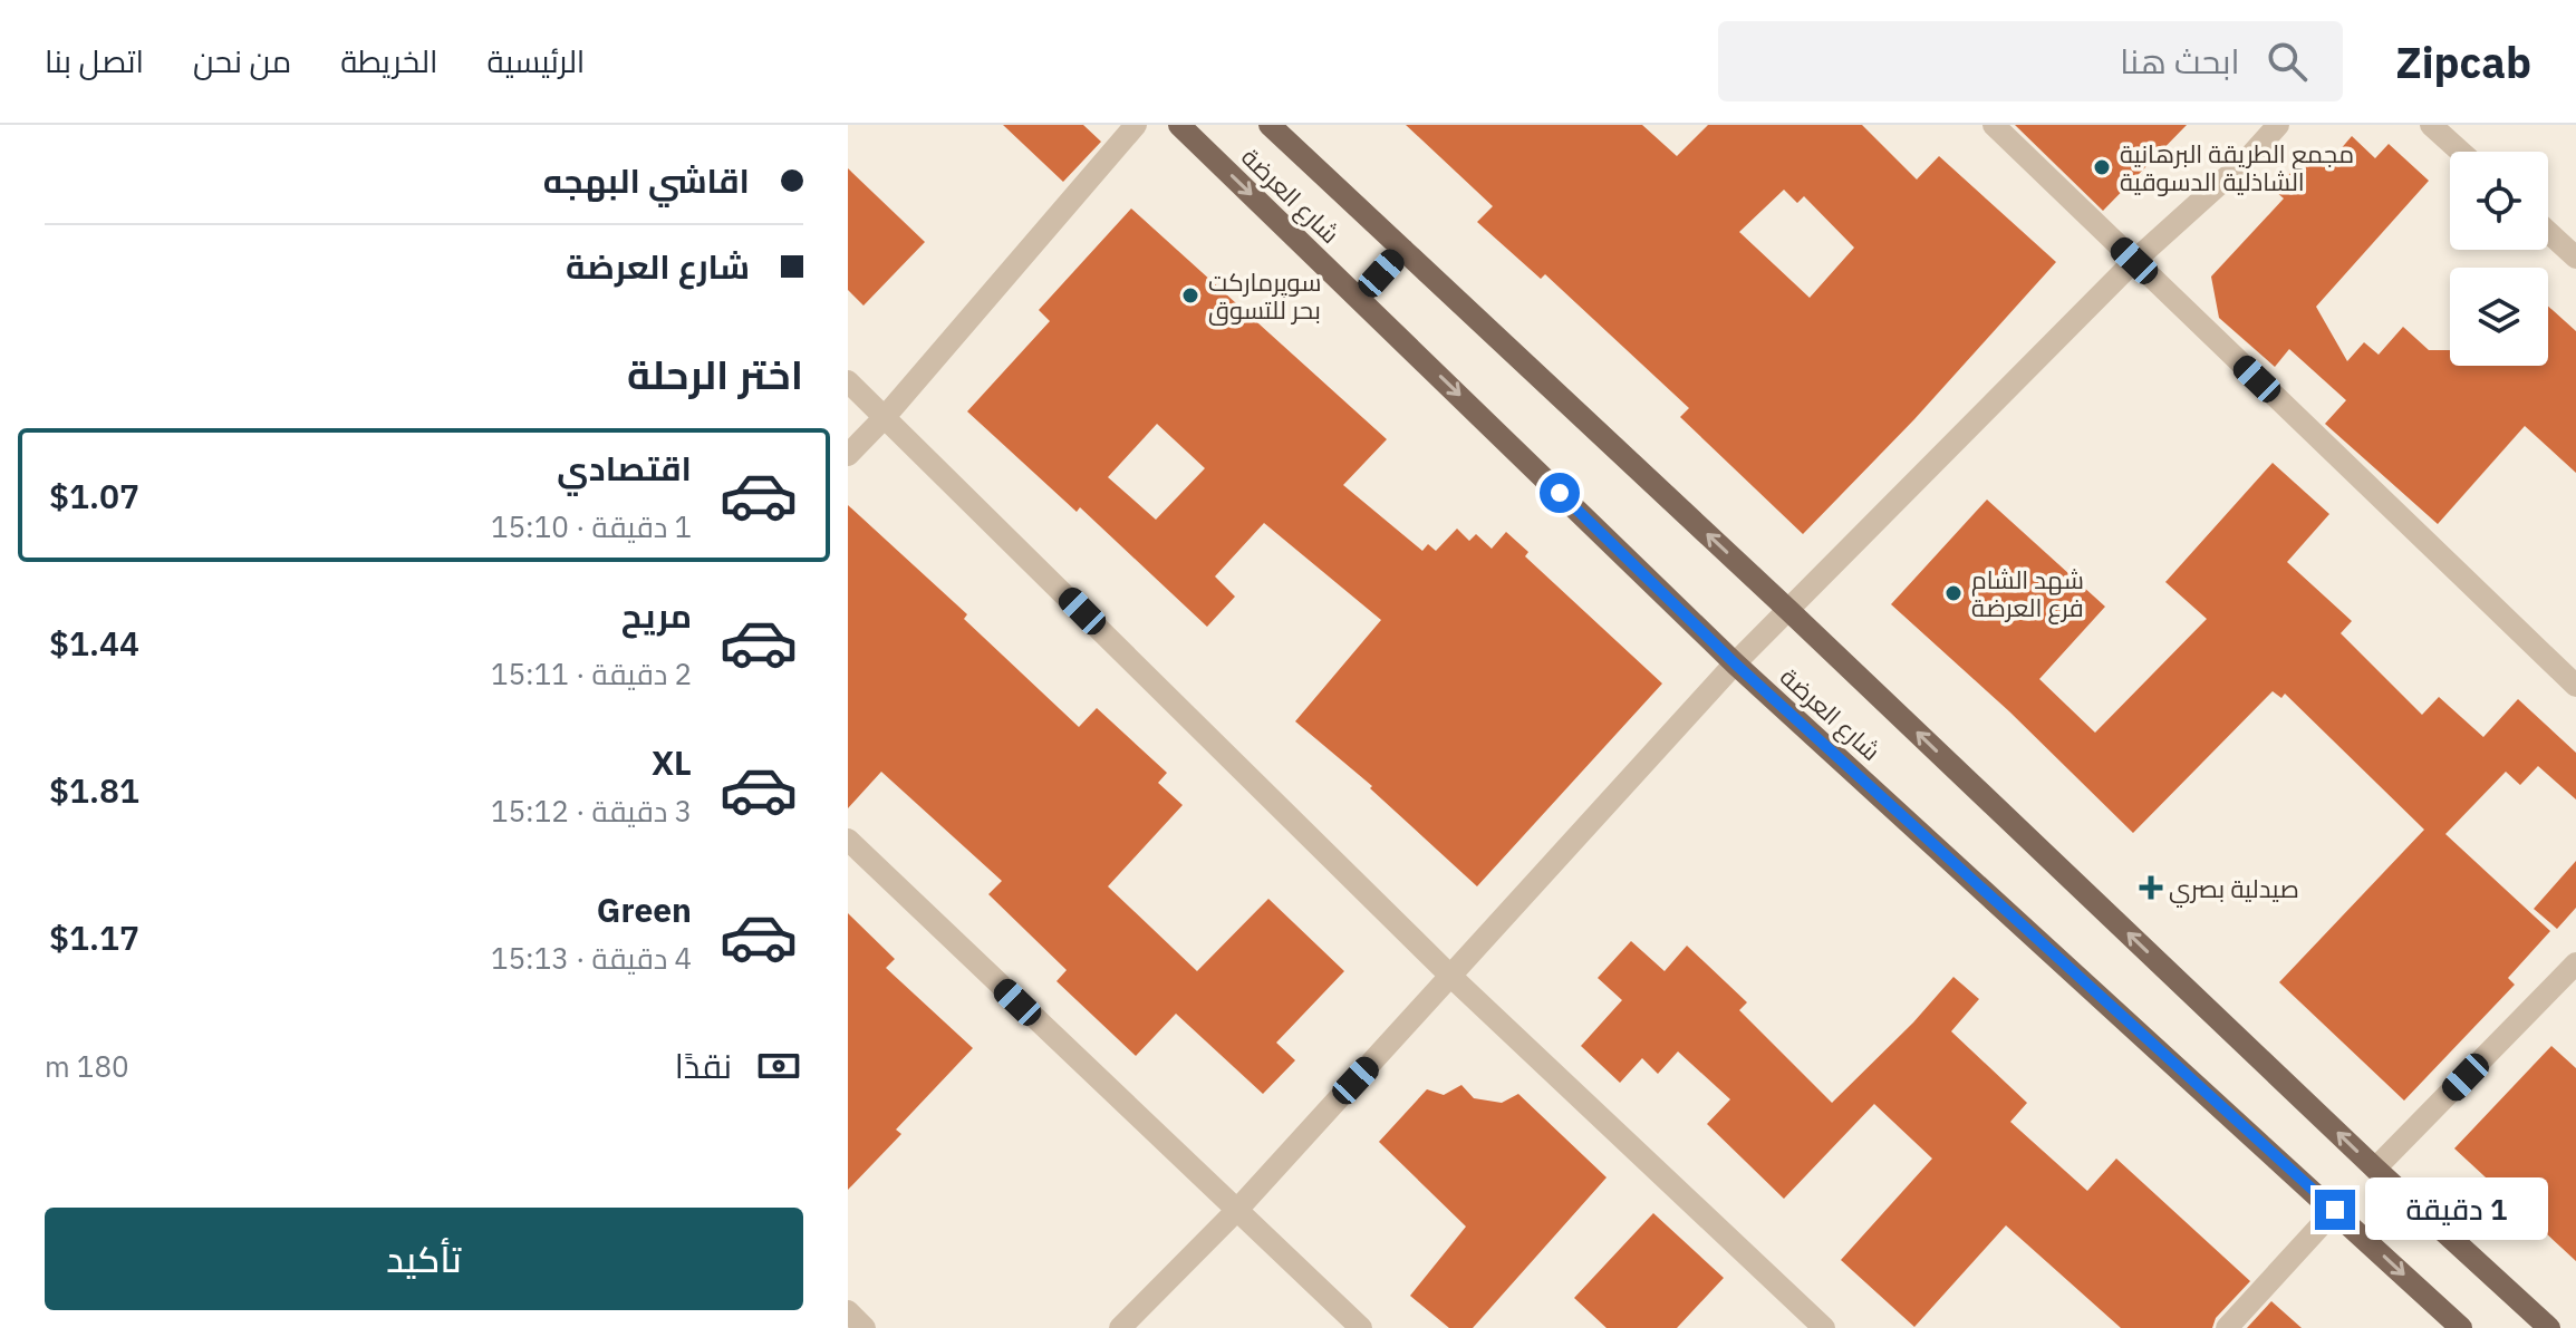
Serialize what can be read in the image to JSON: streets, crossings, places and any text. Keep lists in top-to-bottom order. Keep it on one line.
{"streets":{"main road":["شارع العرضة"]},"places":{"other":["مجمع الطريقة البرهانية الشاذلية الدسوقية","سوپرمارکت بحر للتسوق","شهد الشام فرع العرضة"],"health":["صيدلية بصري"]},"page":{"header":"Zipcab","search":"ابحث هنا","nav":["الرئيسية","الخريطة","من نحن","اتصل بنا"],"banner":["اقاشي البهجه","شارع العرضة"],"heading":"اختر الرحلة","list":[{"name":"اقتصادي","note":"1 دقيقة · 15:10","value":"$1.07"},{"name":"مريح","note":"2 دقيقة · 15:11","value":"$1.44"},{"name":"XL","note":"3 دقيقة · 15:12","value":"$1.81"},{"name":"Green","note":"4 دقيقة · 15:13","value":"$1.17"}],"pay":["نقدًا","180 m"],"bubble":"1 دقيقة","buttons":"تأكيد"}}
